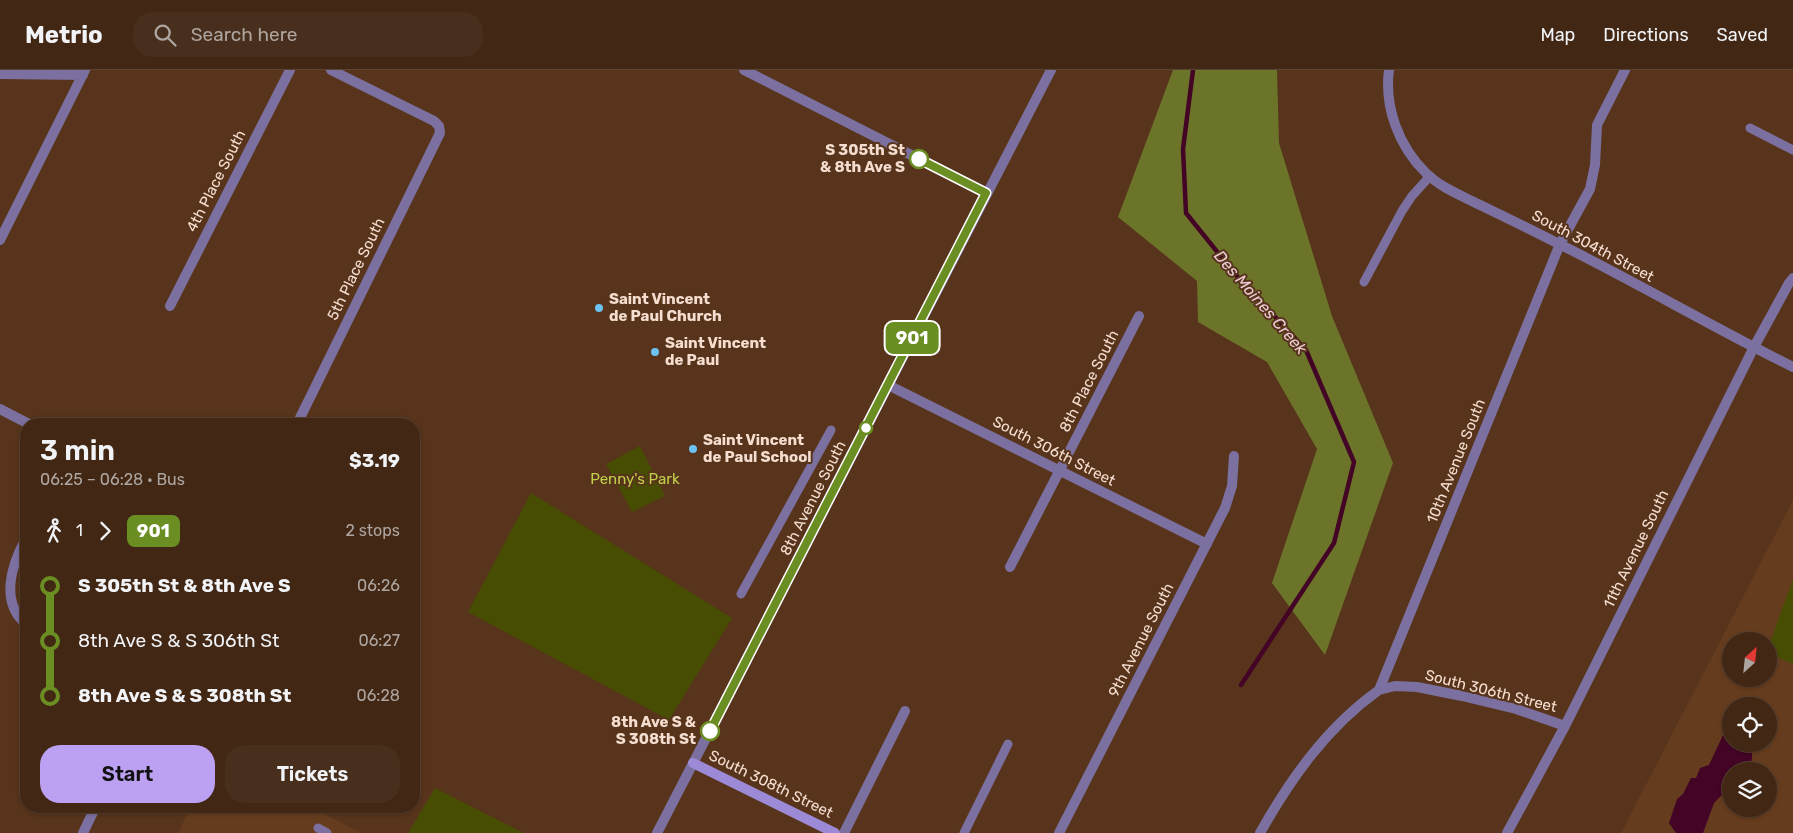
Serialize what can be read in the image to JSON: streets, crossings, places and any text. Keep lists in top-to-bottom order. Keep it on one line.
{"streets":{"street":["4th Place South","South 304th Street","5th Place South","8th Place South","South 306th Street","10th Avenue South","8th Avenue South","11th Avenue South","9th Avenue South","South 308th Street"]},"crossings":[["South 304th Street","10th Avenue South"],["South 304th Street","11th Avenue South"],["8th Place South","South 306th Street"],["South 306th Street","10th Avenue South"],["South 306th Street","8th Avenue South"],["South 306th Street","11th Avenue South"],["South 306th Street","9th Avenue South"],["8th Avenue South","South 308th Street"]],"water":["Des Moines Creek"],"parks":["Penny's Park"],"places":["S 305th St & 8th Ave S","Saint Vincent de Paul Church","Saint Vincent de Paul","Saint Vincent de Paul School","8th Ave S & S 308th St"],"lines":["bus line 901"],"north":"top right","page":{"header":"Metrio","search":"Search here","nav":["Map","Directions","Saved"],"on_map":"901","heading":["3 min","06:25 – 06:28 · Bus","$3.19"],"legs":["1","901","2 stops"],"list":[{"name":"S 305th St & 8th Ave S","value":"06:26"},{"name":"8th Ave S & S 306th St","value":"06:27"},{"name":"8th Ave S & S 308th St","value":"06:28"}],"buttons":["Start","Tickets"]}}
